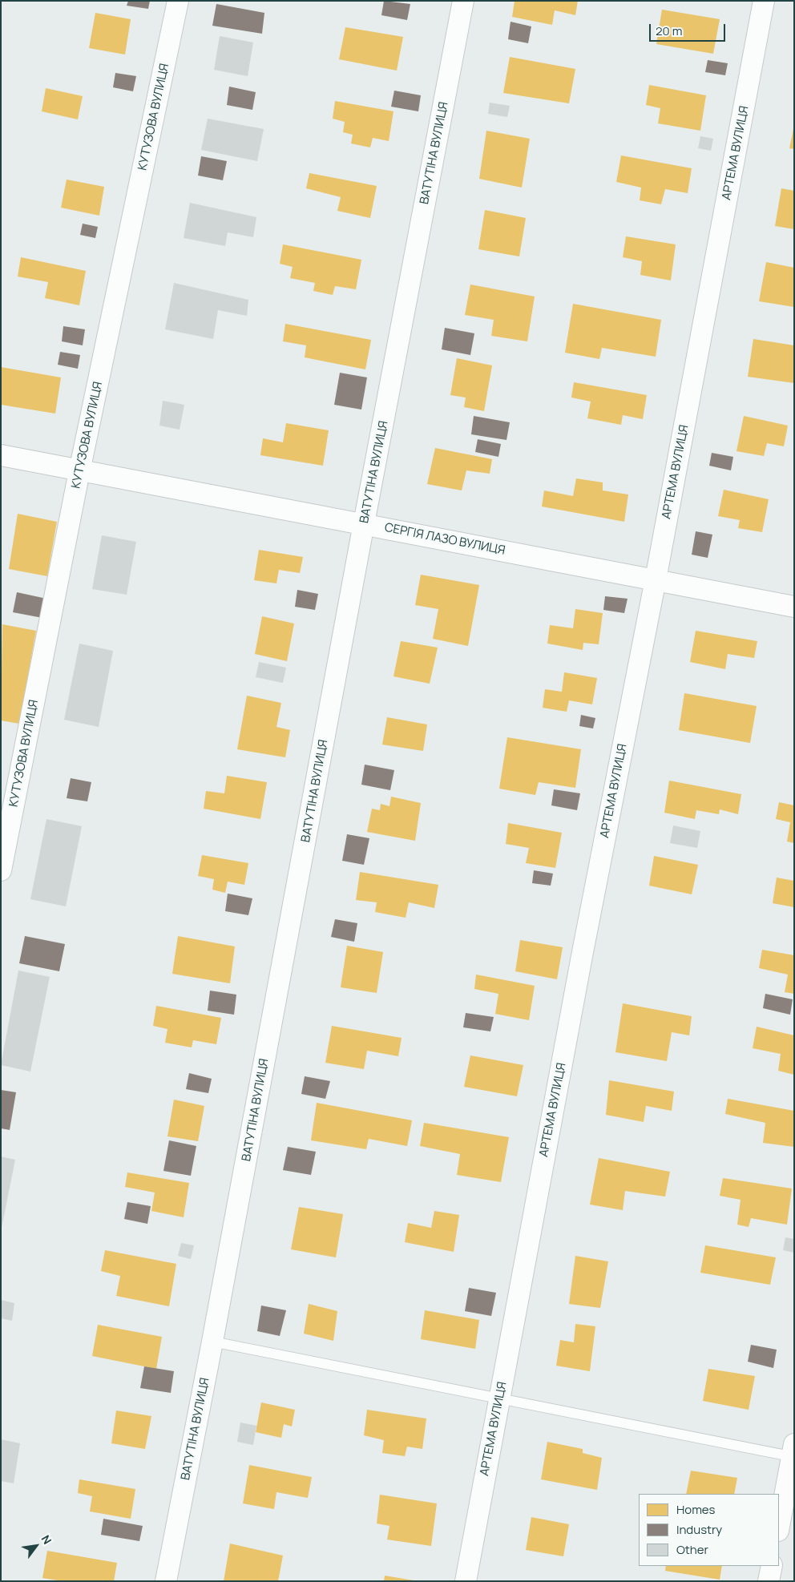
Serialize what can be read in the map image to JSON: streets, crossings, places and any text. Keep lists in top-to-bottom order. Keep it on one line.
{"streets":{"street":["КУТУЗОВА ВУЛИЦЯ","ВАТУТІНА ВУЛИЦЯ","АРТЕМА ВУЛИЦЯ","СЕРГІЯ ЛАЗО ВУЛИЦЯ"]},"crossings":[["КУТУЗОВА ВУЛИЦЯ","СЕРГІЯ ЛАЗО ВУЛИЦЯ"],["ВАТУТІНА ВУЛИЦЯ","СЕРГІЯ ЛАЗО ВУЛИЦЯ"],["АРТЕМА ВУЛИЦЯ","СЕРГІЯ ЛАЗО ВУЛИЦЯ"]],"legend":["Homes","Industry","Other"],"scale_bar":"20 m","north":"top right"}
